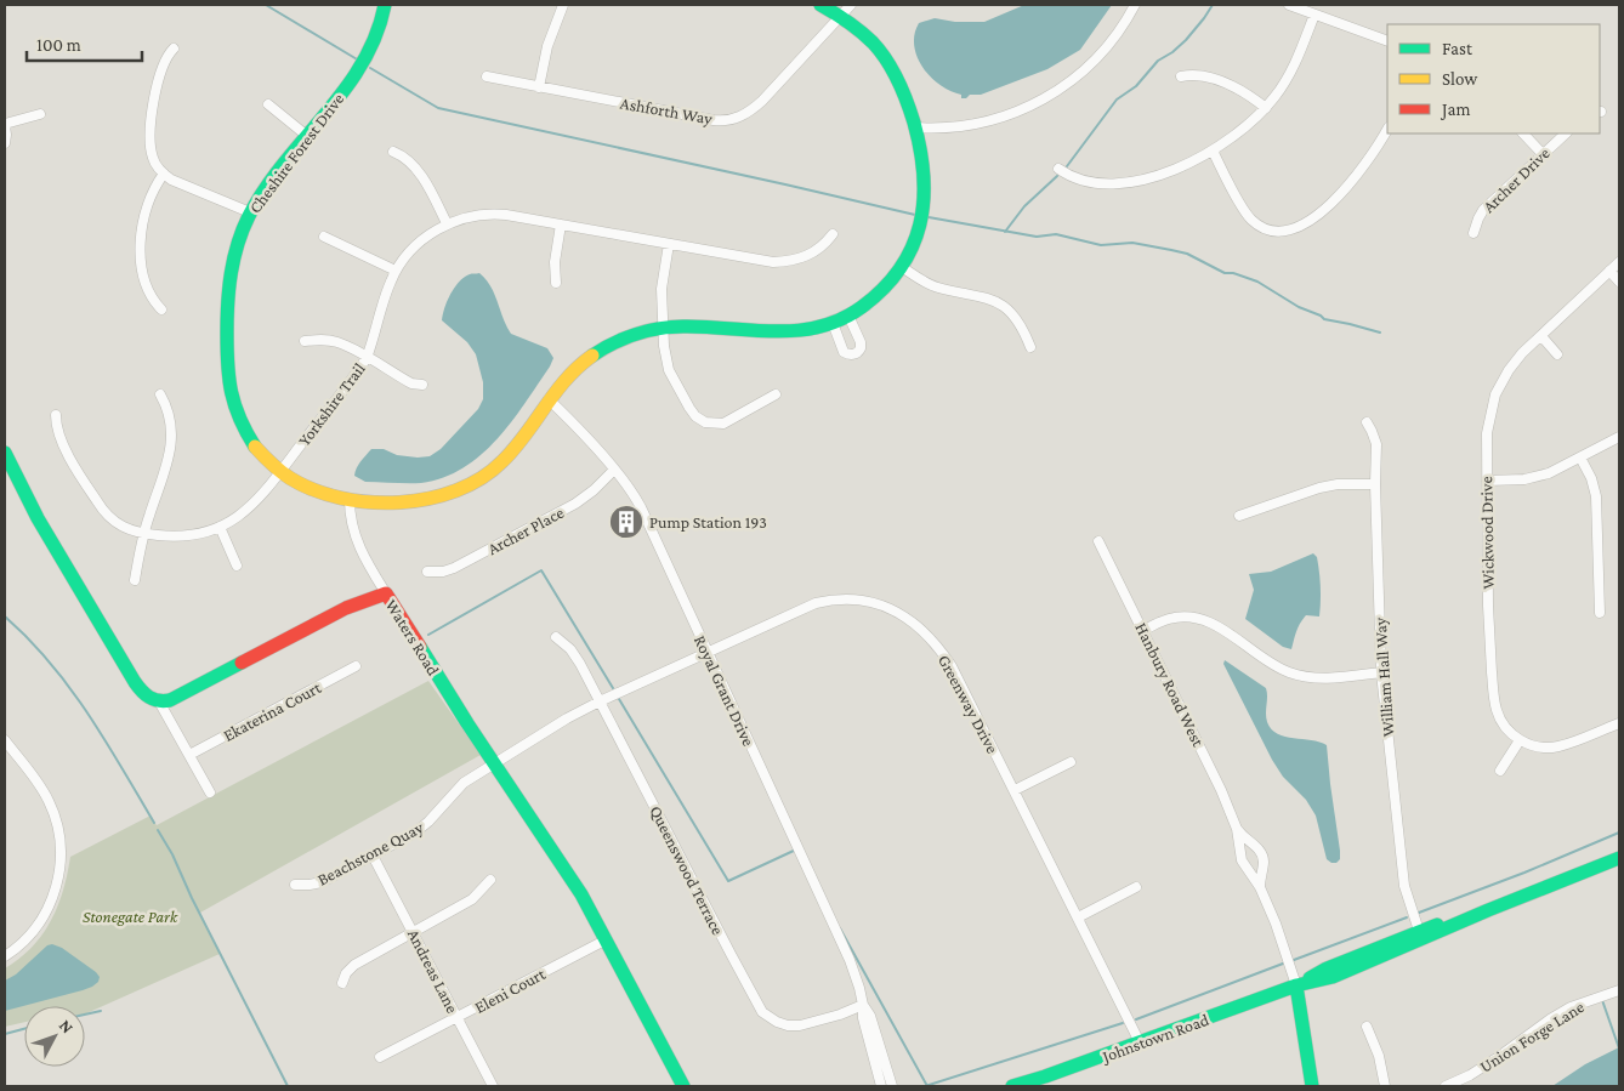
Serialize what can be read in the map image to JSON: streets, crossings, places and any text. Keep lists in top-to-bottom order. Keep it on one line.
{"streets":{"street":["Ashforth Way","Cheshire Forest Drive","Archer Drive","Yorkshire Trail","Archer Place","Wickwood Drive","Waters Road","William Hall Way","Hanbury Road West","Royal Grant Drive","Greenway Drive","Ekaterina Court","Beachstone Quay","Queenswood Terrace","Andreas Lane","Eleni Court","Union Forge Lane","Johnstown Road"]},"crossings":[["Ashforth Way","Cheshire Forest Drive"],["Cheshire Forest Drive","Yorkshire Trail"],["Cheshire Forest Drive","Royal Grant Drive"],["Archer Place","Royal Grant Drive"],["Waters Road","Greenway Drive"],["Waters Road","Beachstone Quay"],["Waters Road","Eleni Court"],["William Hall Way","Johnstown Road"],["Hanbury Road West","Johnstown Road"],["Royal Grant Drive","Greenway Drive"],["Royal Grant Drive","Queenswood Terrace"],["Greenway Drive","Beachstone Quay"],["Greenway Drive","Queenswood Terrace"],["Greenway Drive","Johnstown Road"],["Beachstone Quay","Andreas Lane"],["Andreas Lane","Eleni Court"]],"parks":["Stonegate Park"],"places":{"building":["Pump Station 193"]},"legend":["Fast","Slow","Jam"],"scale_bar":"100 m","north":"top right"}
